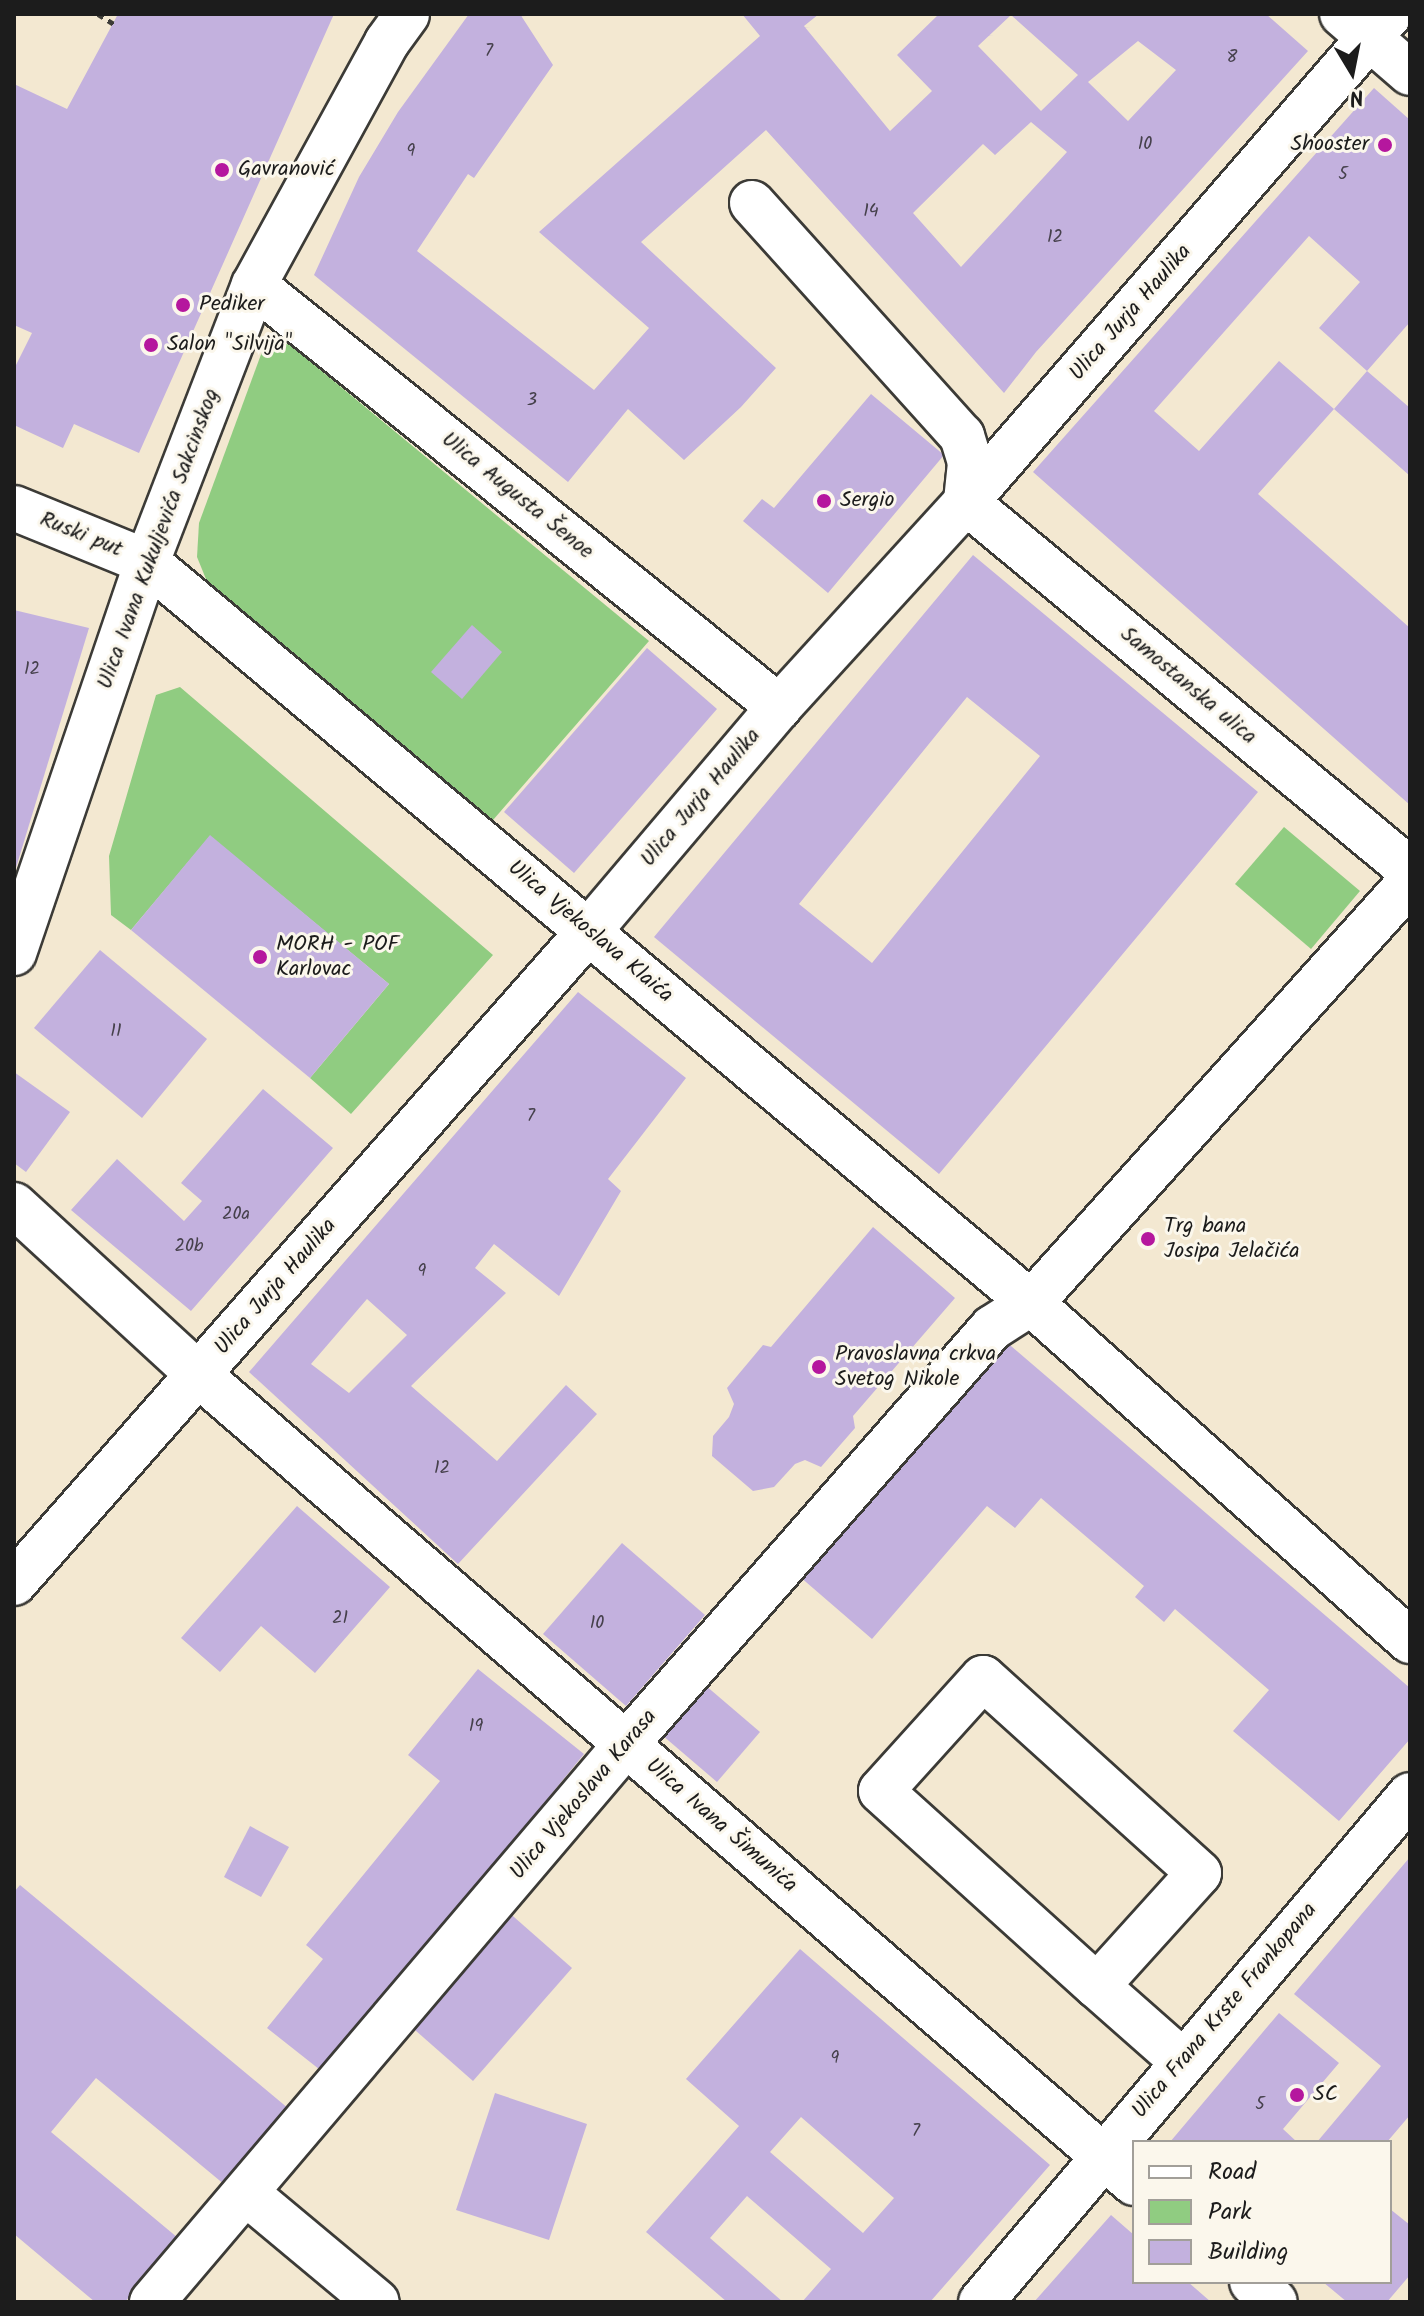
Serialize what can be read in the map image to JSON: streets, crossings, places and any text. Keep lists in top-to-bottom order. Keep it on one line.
{"streets":{"street":["Ulica Jurja Haulika","Ulica Augusta Šenoe","Ruski put","Ulica Ivana Kukuljevića Sakcinskog","Samostanska ulica","Ulica Vjekoslava Klaića","Ulica Vjekoslava Karasa","Ulica Ivana Šimunića","Ulica Frana Krste Frankopana"]},"crossings":[["Ulica Jurja Haulika","Ulica Augusta Šenoe"],["Ulica Jurja Haulika","Samostanska ulica"],["Ulica Jurja Haulika","Ulica Vjekoslava Klaića"],["Ulica Jurja Haulika","Ulica Ivana Šimunića"],["Ulica Augusta Šenoe","Ulica Ivana Kukuljevića Sakcinskog"],["Ruski put","Ulica Ivana Kukuljevića Sakcinskog"],["Ruski put","Ulica Vjekoslava Klaića"],["Ulica Ivana Kukuljevića Sakcinskog","Ulica Vjekoslava Klaića"],["Ulica Vjekoslava Klaića","Ulica Vjekoslava Karasa"],["Ulica Vjekoslava Karasa","Ulica Ivana Šimunića"],["Ulica Ivana Šimunića","Ulica Frana Krste Frankopana"]],"places":["Shooster","Gavranović","Pediker","Salon \"Silvija\"","Sergio","MORH - POF Karlovac","Trg bana Josipa Jelačića","Pravoslavna crkva Svetog Nikole","SC"],"house_numbers":["7","8","10","9","5","14","12","3","12","11","7","20a","20b","9","12","21","10","19","9","5","7"],"legend":["Road","Park","Building"],"north":"bottom"}
